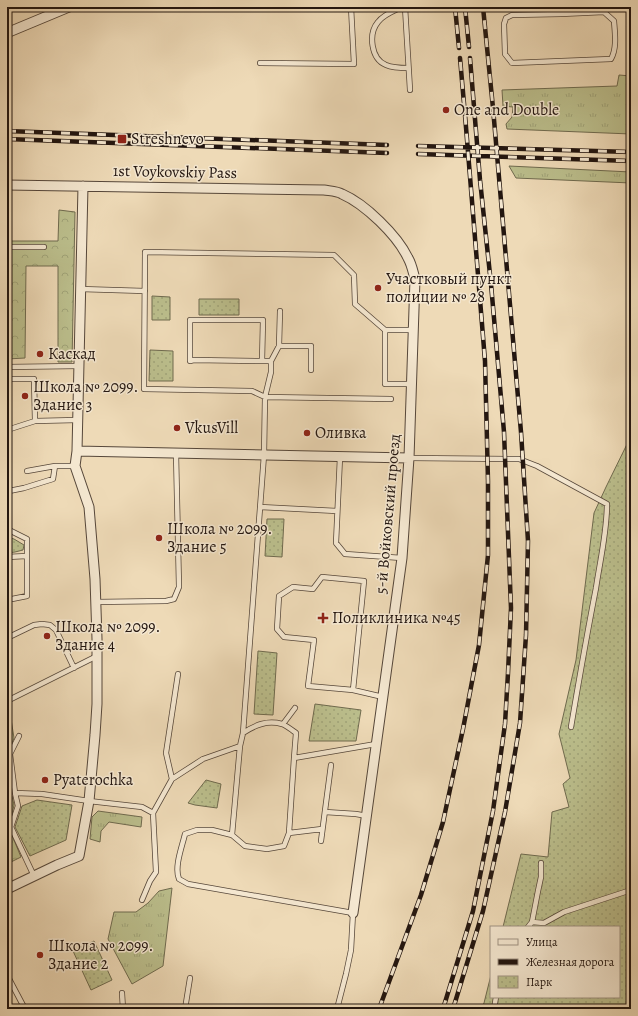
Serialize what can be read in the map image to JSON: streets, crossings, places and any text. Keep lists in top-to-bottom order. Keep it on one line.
{"streets":{"street":["1st Voykovskiy Pass","5-й Войковский проезд"]},"crossings":[["1st Voykovskiy Pass","5-й Войковский проезд"]],"places":{"other":["One and Double","Участковый пункт полиции № 28","Каскад","Школа № 2099. Здание 3","VkusVill","Оливка","Школа № 2099. Здание 5","Школа № 2099. Здание 4","Pyaterochka","Школа № 2099. Здание 2"],"transit":["Streshnevo"],"health":["Поликлиника №45"]},"legend":["Улица","Железная дорога","Парк"]}
